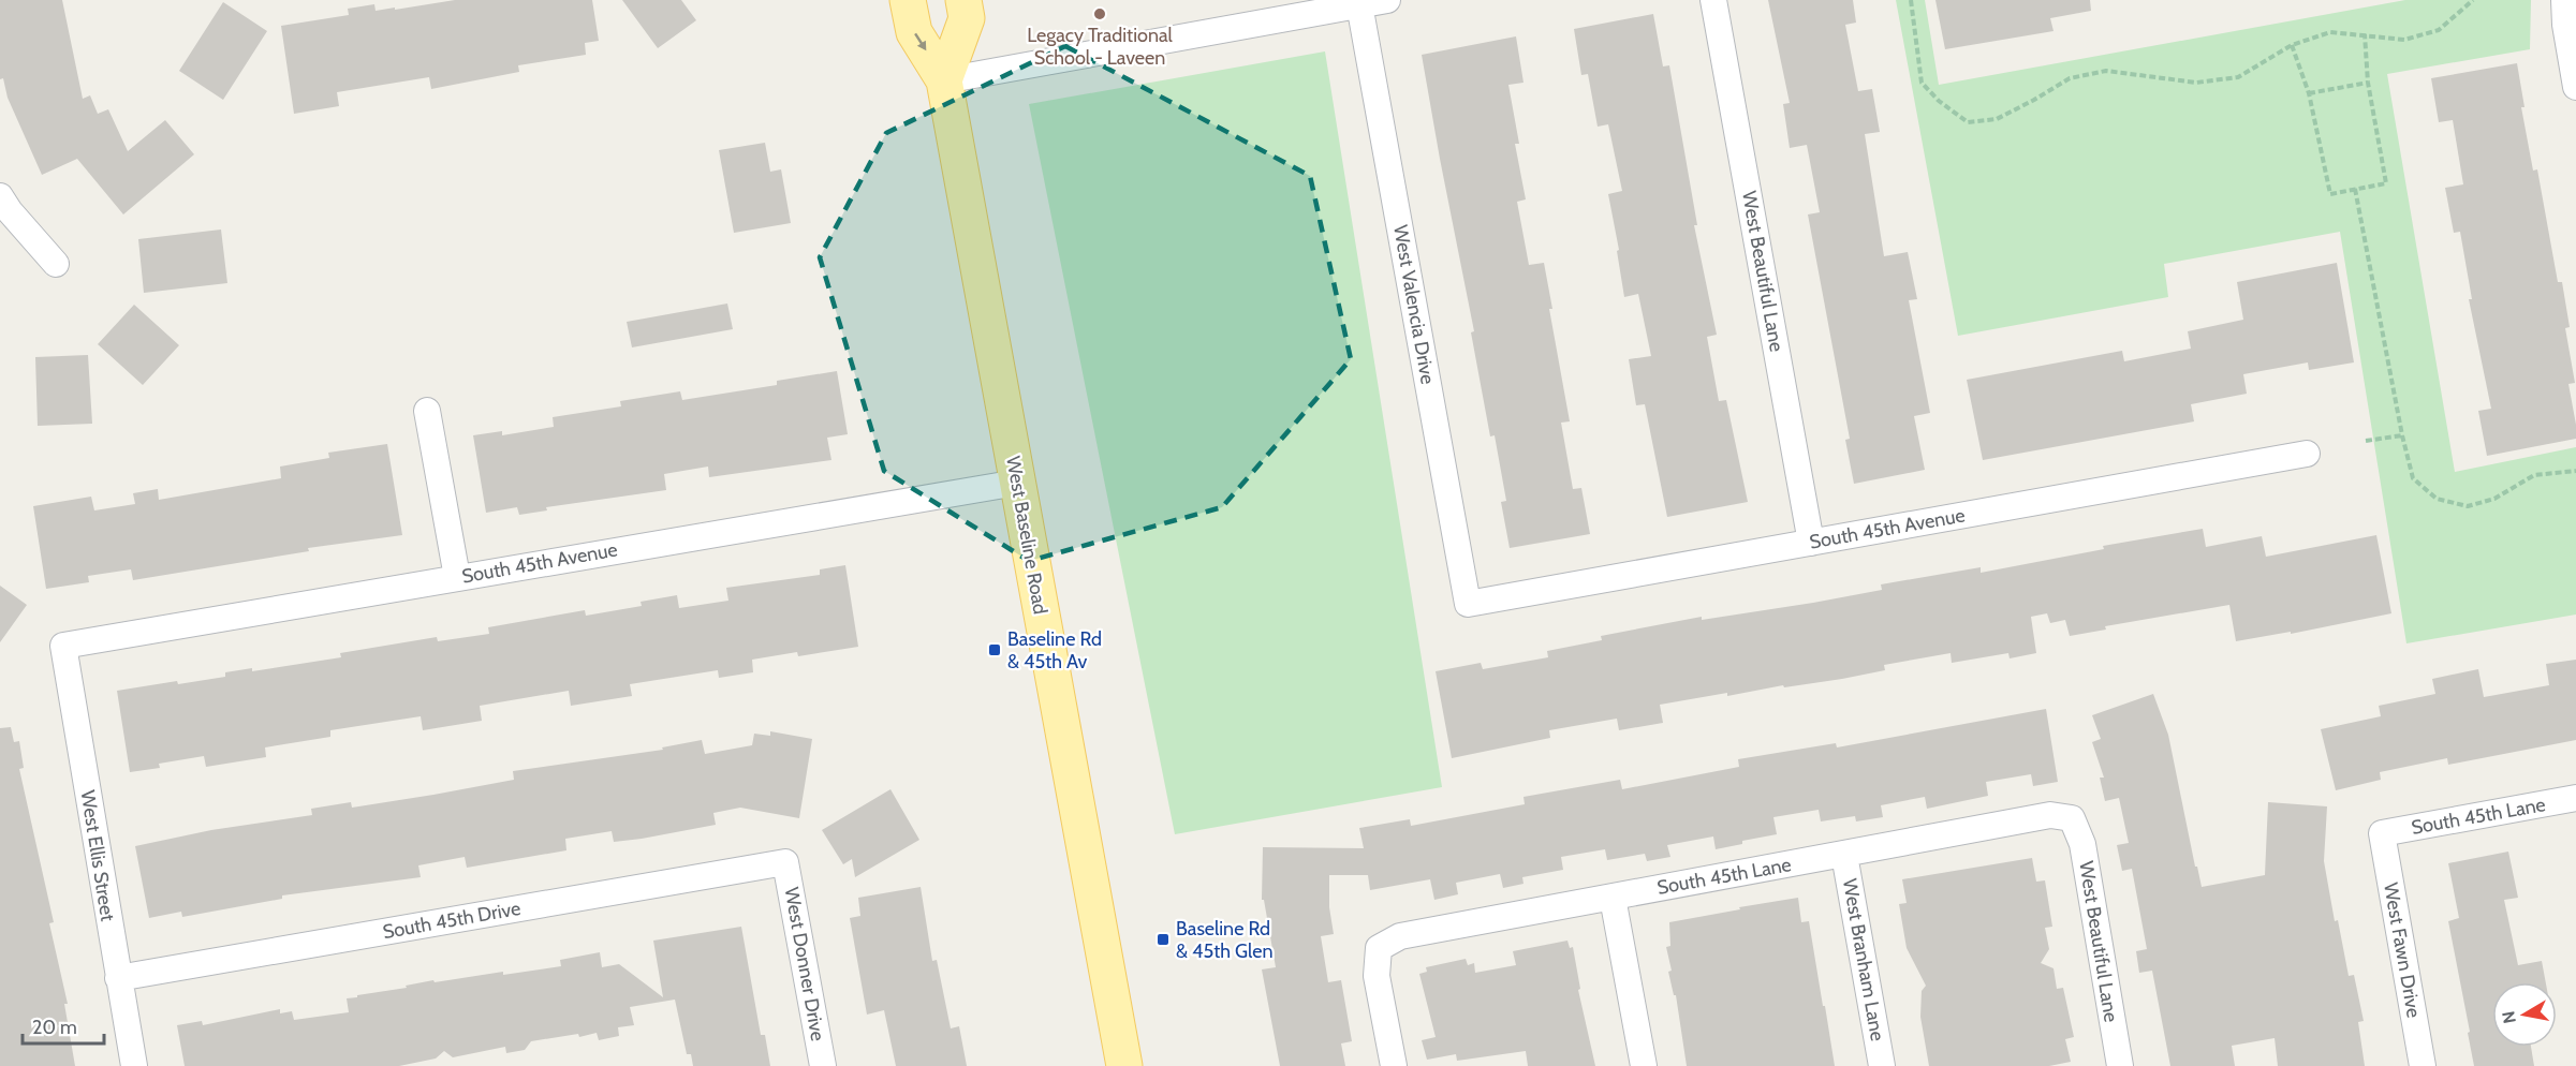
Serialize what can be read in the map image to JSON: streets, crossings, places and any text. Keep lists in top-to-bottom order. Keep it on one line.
{"streets":{"main road":["West Baseline Road"],"street":["West Beautiful Lane","West Valencia Drive","South 45th Avenue","South 45th Lane","West Ellis Street","South 45th Drive","West Fawn Drive","West Branham Lane","West Donner Drive"]},"crossings":[["West Beautiful Lane","South 45th Avenue"],["West Beautiful Lane","South 45th Lane"],["West Valencia Drive","South 45th Avenue"],["South 45th Avenue","West Baseline Road"],["South 45th Avenue","West Ellis Street"],["South 45th Lane","West Fawn Drive"],["South 45th Lane","West Branham Lane"],["West Ellis Street","South 45th Drive"],["South 45th Drive","West Donner Drive"]],"places":{"other":["Legacy Traditional School - Laveen"],"transit":["Baseline Rd & 45th Av","Baseline Rd & 45th Glen"]},"scale_bar":"20 m","north":"left"}
